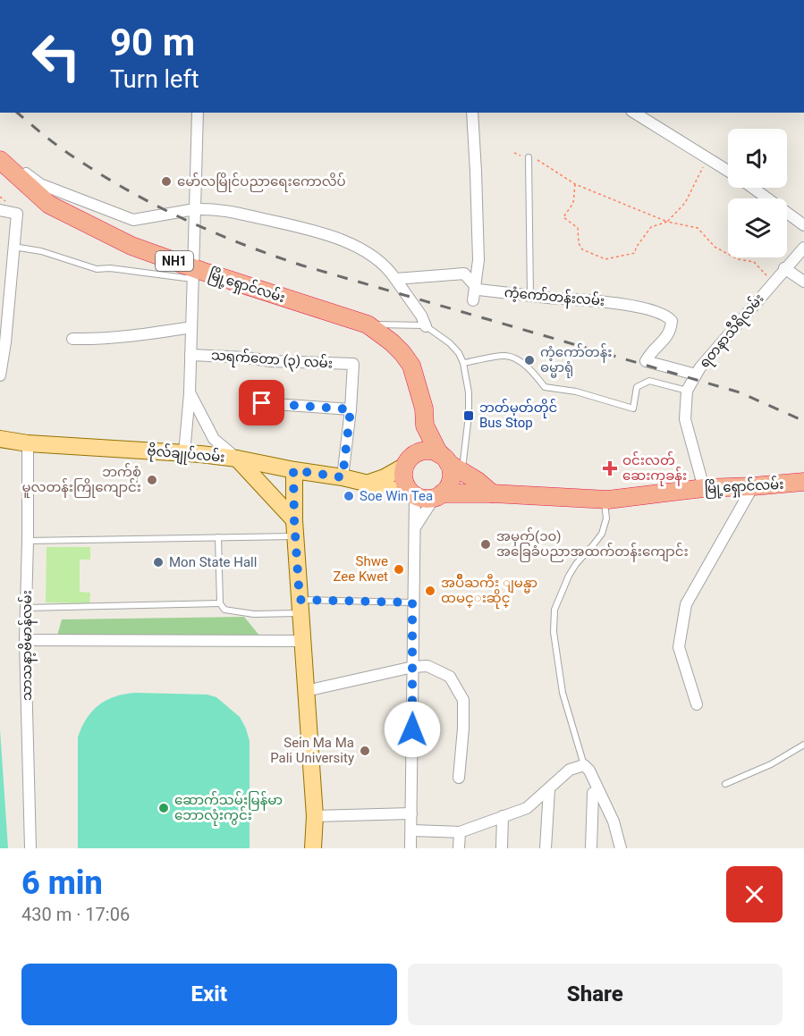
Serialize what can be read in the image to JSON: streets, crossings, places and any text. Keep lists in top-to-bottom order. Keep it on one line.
{"streets":{"highway":["NH1","မြို့ရှောင်လမ်း"],"main road":["ဗိုလ်ချုပ်လမ်း"],"street":["ကံ့ကော်တန်းလမ်း","ရတနာသီရိလမ်း","သရက်တော (၃) လမ်း","သာသနာ့ဗိမာန်လမ်း"]},"crossings":[["မြို့ရှောင်လမ်း","ရတနာသီရိလမ်း"],["မြို့ရှောင်လမ်း","ဗိုလ်ချုပ်လမ်း"],["ကံ့ကော်တန်းလမ်း","ရတနာသီရိလမ်း"],["ဗိုလ်ချုပ်လမ်း","သာသနာ့ဗိမာန်လမ်း"]],"places":{"other":["မော်လမြိုင်ပညာရေးကောလိပ်","ကံ့ကော်တန်း ဓမ္မာရုံ","ဘက်စုံ မူလတန်းကြိုကျောင်း","Soe Win Tea","အမှတ်(၁၀) အခြေခံပညာအထက်တန်းကျောင်း","Mon State Hall","Shwe Zee Kwet","အပ်ိဳႀကီး ျမန္မာ ထမင္းဆိုင္","Sein Ma Ma Pali University","ဆောက်သမ်းမြန်မာ ဘောလုံးကွင်း"],"transit":["ဘတ်မှတ်တိုင် Bus Stop"],"health":["ဝင်းလတ် ဆေးကုခန်း"]},"page":{"turn":["90 m","Turn left"],"heading":["6 min","430 m · 17:06"],"buttons":["Exit","Share"]}}
